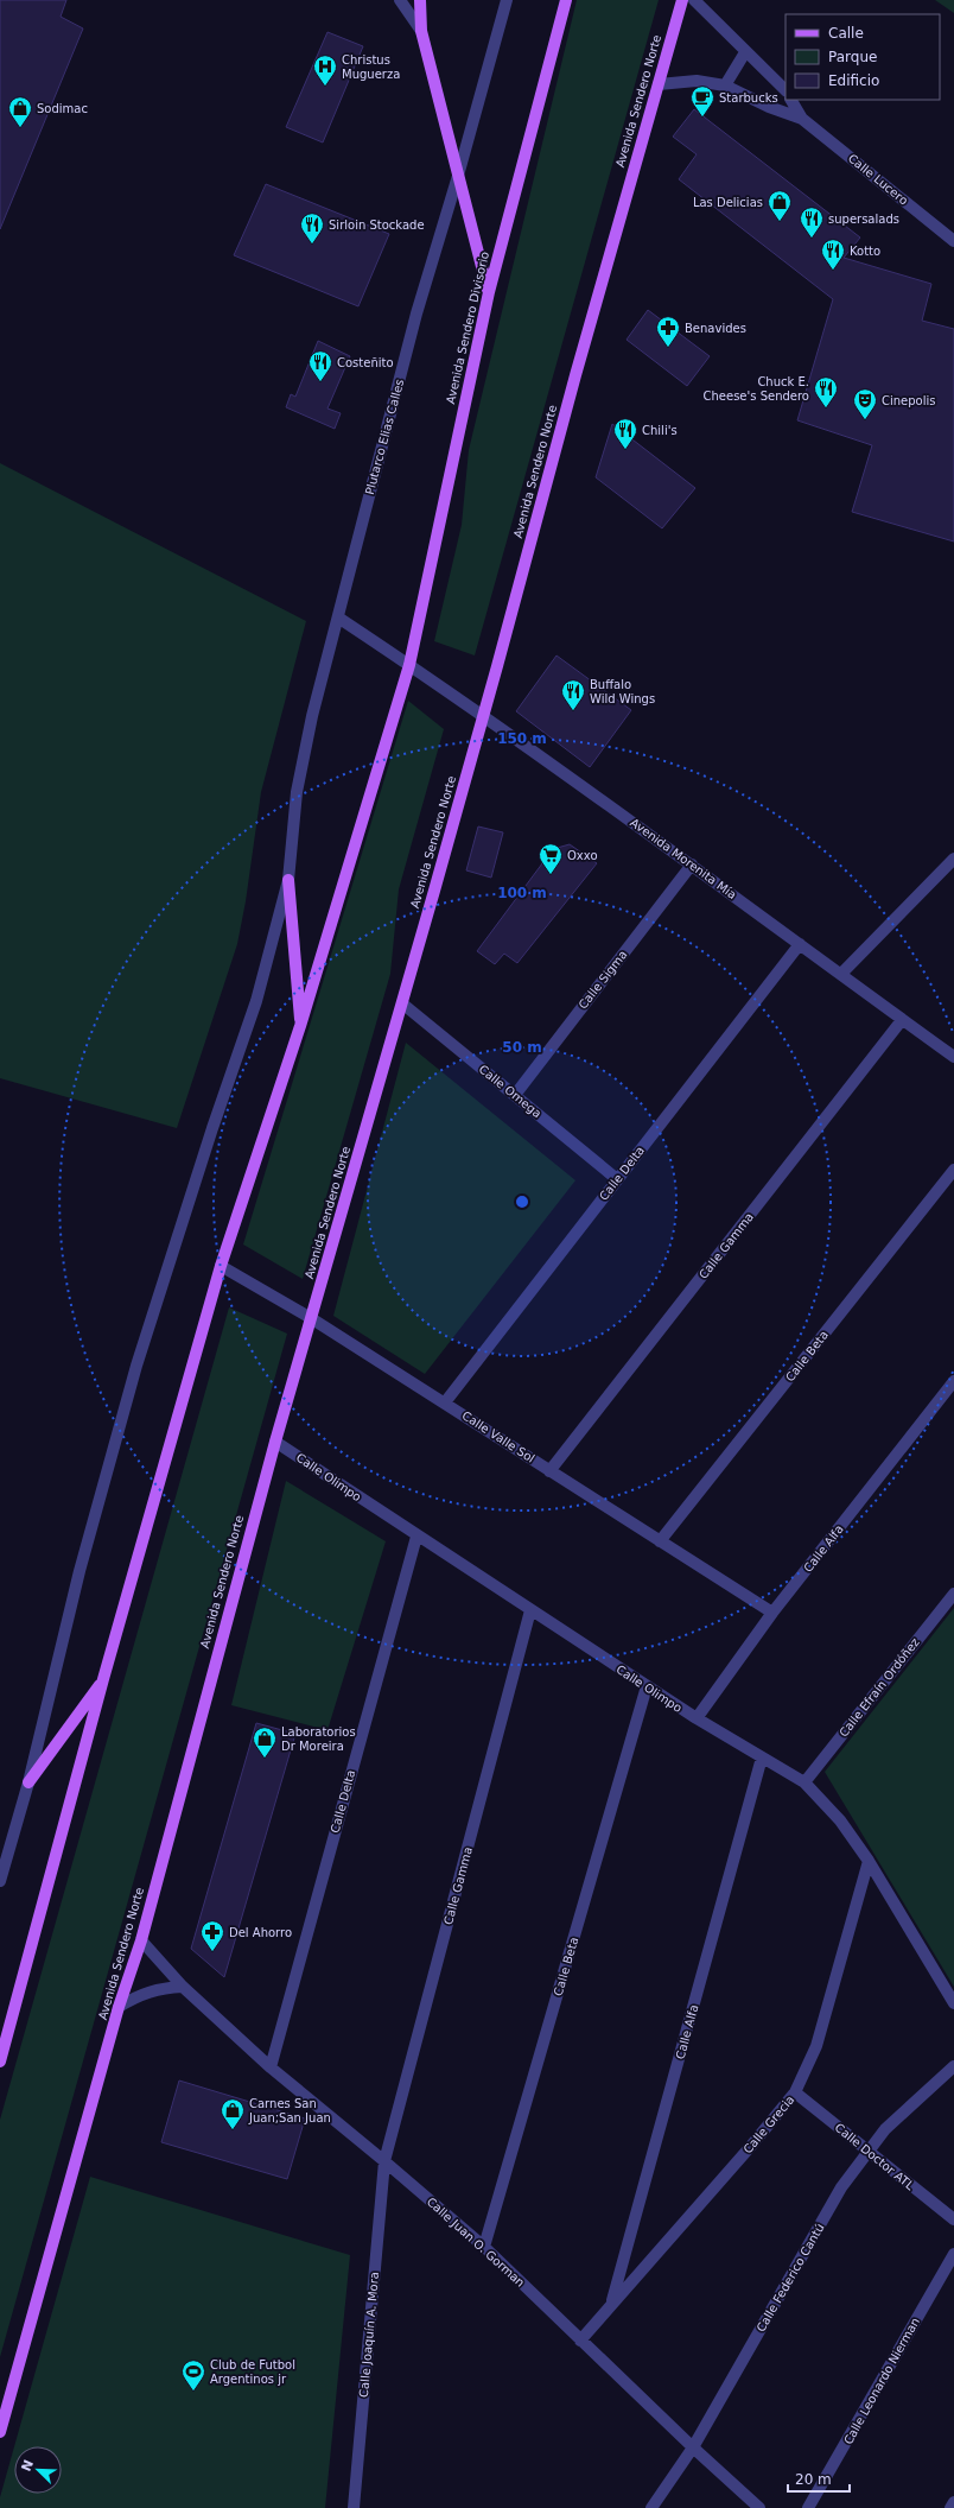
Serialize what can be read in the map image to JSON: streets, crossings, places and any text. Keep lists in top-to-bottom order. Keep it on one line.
{"streets":{"main road":["Avenida Sendero Norte","Avenida Sendero Divisorio"],"street":["Calle Lucero","Plutarco Elias Calles","Avenida Morenita Mía","Calle Sigma","Calle Omega","Calle Delta","Calle Gamma","Calle Beta","Calle Valle Sol","Calle Olimpo","Calle Alfa","Calle Efraín Ordóñez","Calle Grecia","Calle Doctor ATL","Calle Juan O. Gorman","Calle Federico Cantú","Calle Joaquín A. Mora","Calle Leonardo Nierman"]},"crossings":[["Avenida Sendero Norte","Calle Lucero"],["Avenida Sendero Norte","Avenida Morenita Mía"],["Avenida Sendero Norte","Calle Omega"],["Avenida Sendero Norte","Calle Valle Sol"],["Avenida Sendero Norte","Calle Olimpo"],["Avenida Sendero Norte","Calle Juan O. Gorman"],["Avenida Sendero Divisorio","Avenida Morenita Mía"],["Plutarco Elias Calles","Avenida Morenita Mía"],["Avenida Morenita Mía","Calle Sigma"],["Avenida Morenita Mía","Calle Delta"],["Avenida Morenita Mía","Calle Gamma"],["Calle Sigma","Calle Omega"],["Calle Omega","Calle Delta"],["Calle Delta","Calle Valle Sol"],["Calle Delta","Calle Olimpo"],["Calle Delta","Calle Juan O. Gorman"],["Calle Gamma","Calle Valle Sol"],["Calle Gamma","Calle Olimpo"],["Calle Gamma","Calle Juan O. Gorman"],["Calle Gamma","Calle Joaquín A. Mora"],["Calle Beta","Calle Valle Sol"],["Calle Beta","Calle Olimpo"],["Calle Beta","Calle Juan O. Gorman"],["Calle Valle Sol","Calle Alfa"],["Calle Olimpo","Calle Alfa"],["Calle Olimpo","Calle Efraín Ordóñez"],["Calle Olimpo","Calle Grecia"],["Calle Alfa","Calle Grecia"],["Calle Grecia","Calle Doctor ATL"],["Calle Grecia","Calle Juan O. Gorman"],["Calle Doctor ATL","Calle Federico Cantú"],["Calle Juan O. Gorman","Calle Federico Cantú"],["Calle Juan O. Gorman","Calle Joaquín A. Mora"]],"places":{"hospital":["Christus Muguerza"],"cafe":["Starbucks"],"shop":["Sodimac","Las Delicias","Laboratorios Dr Moreira","Carnes San Juan;San Juan"],"restaurant":["supersalads","Sirloin Stockade","Kotto","Costeñito","Chuck E. Cheese's Sendero","Chili's","Buffalo Wild Wings"],"pharmacy":["Benavides","Del Ahorro"],"theatre":["Cinepolis"],"supermarket":["Oxxo"],"sports":["Club de Futbol Argentinos jr"]},"legend":["Calle","Parque","Edificio"],"scale_bar":"20 m","north":"top left","rings":["150 m","100 m","50 m"]}
